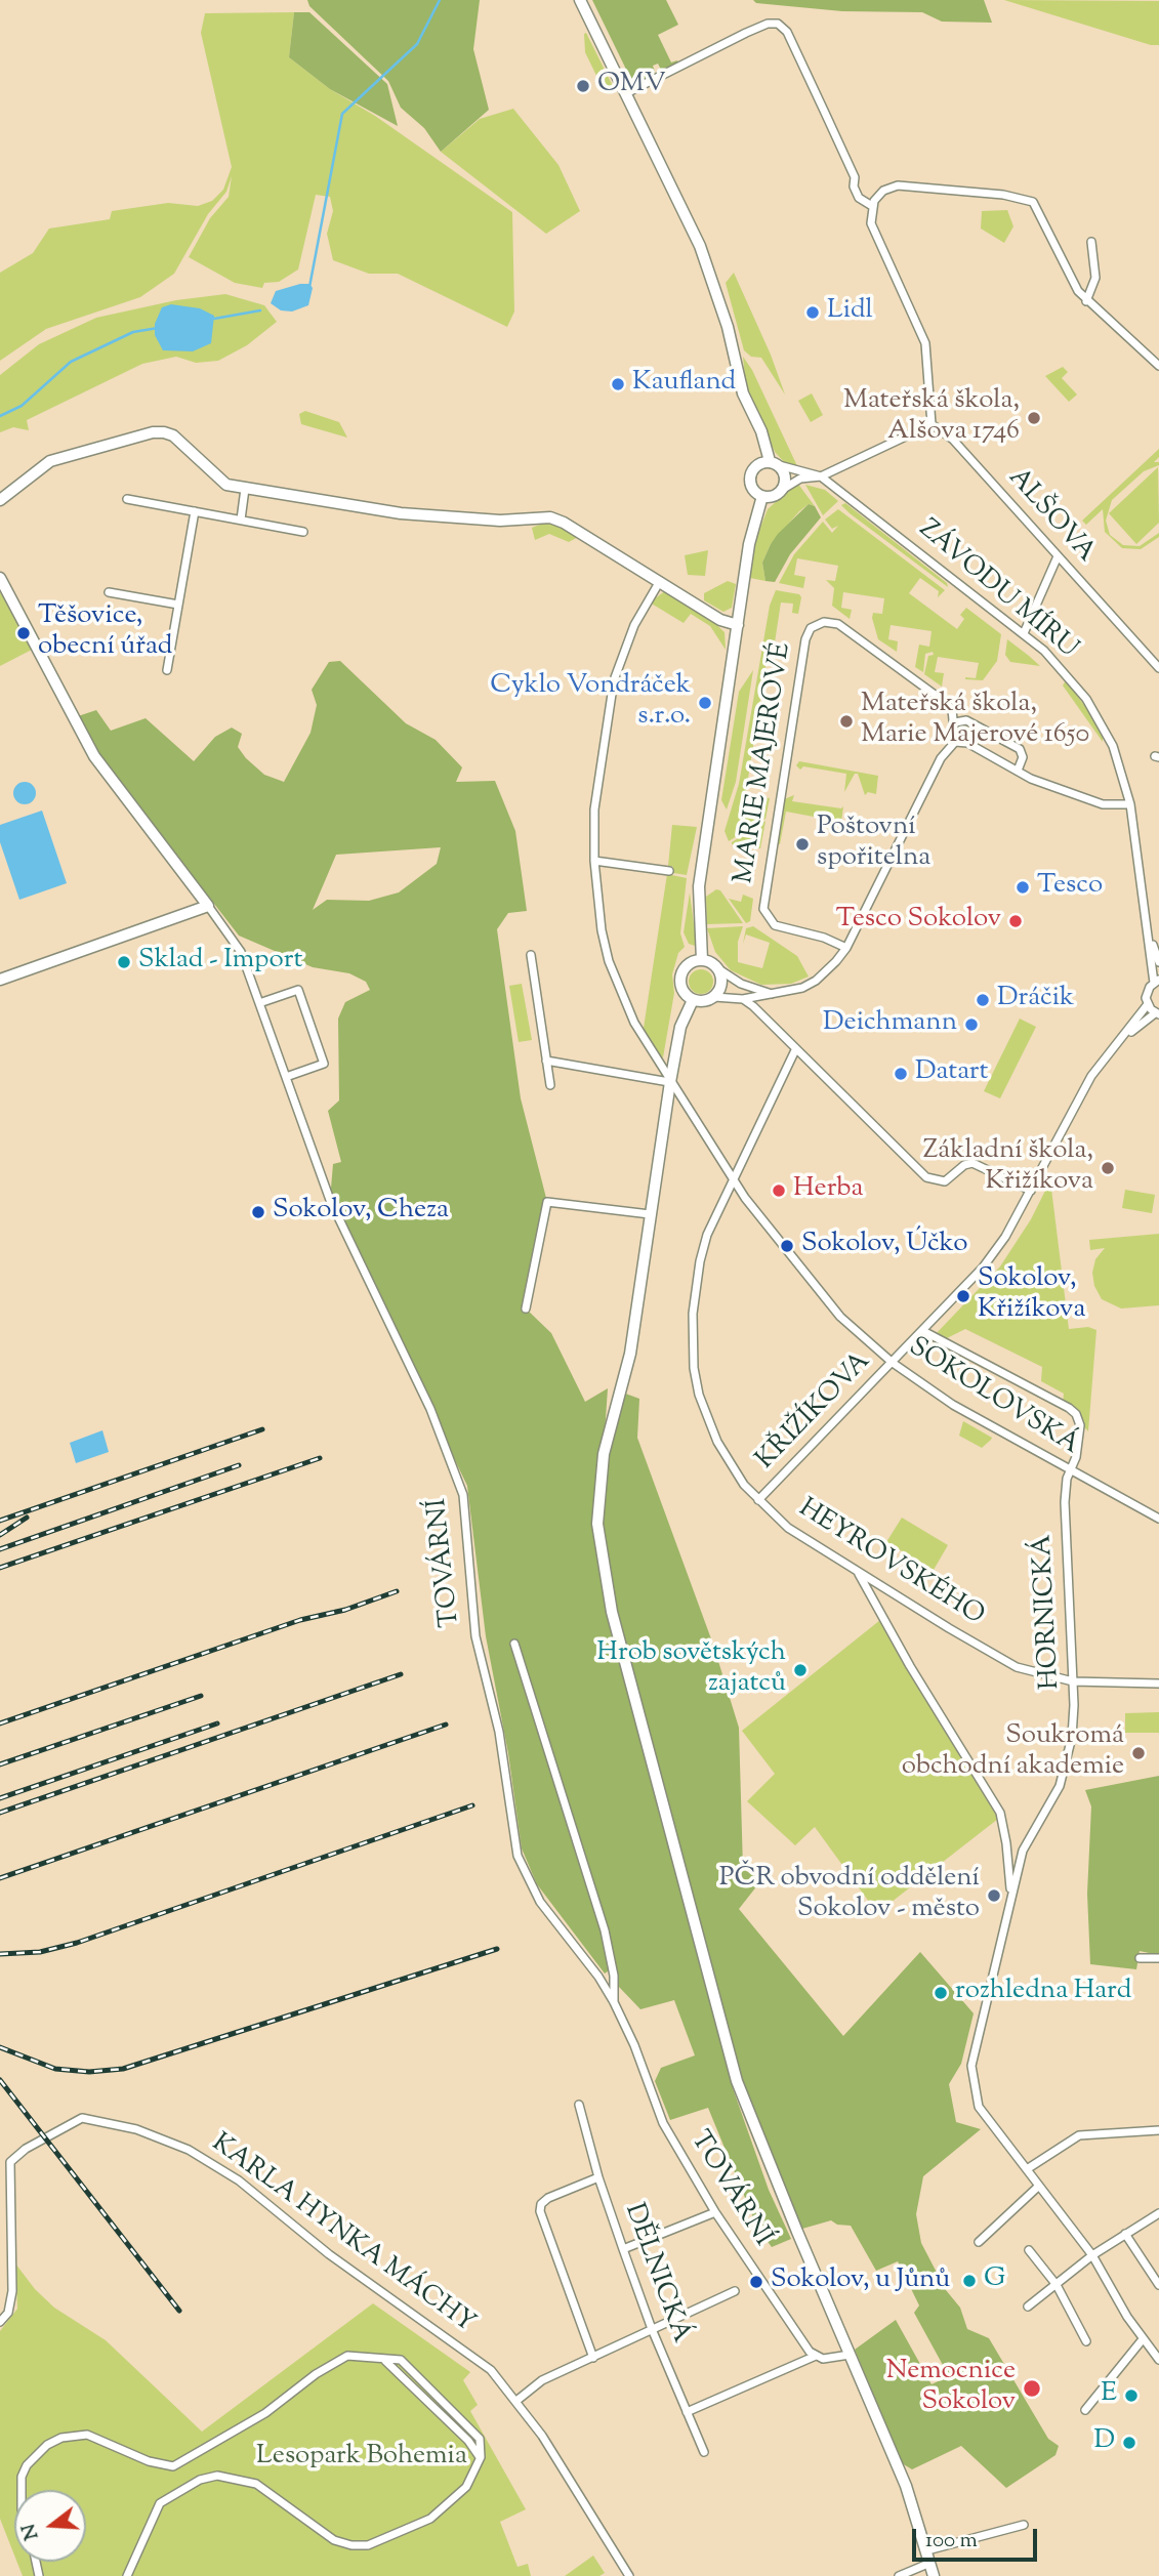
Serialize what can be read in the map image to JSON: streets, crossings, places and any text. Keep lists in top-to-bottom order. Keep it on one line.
{"streets":{"street":["ALŠOVA","ZÁVODU MÍRU","MARIE MAJEROVÉ","SOKOLOVSKÁ","KŘIŽÍKOVA","TOVÁRNÍ","HEYROVSKÉHO","HORNICKÁ","KARLA HYNKA MÁCHY","DĚLNICKÁ"]},"crossings":[["SOKOLOVSKÁ","KŘIŽÍKOVA"],["SOKOLOVSKÁ","HEYROVSKÉHO"],["SOKOLOVSKÁ","HORNICKÁ"],["KŘIŽÍKOVA","HEYROVSKÉHO"],["KŘIŽÍKOVA","HORNICKÁ"],["HEYROVSKÉHO","HORNICKÁ"]],"parks":["Lesopark Bohemia"],"places":["OMV","Lidl","Kaufland","Mateřská škola, Alšova 1746","Těšovice, obecní úřad","Cyklo Vondráček s.r.o.","Mateřská škola, Marie Majerové 1650","Poštovní spořitelna","Tesco","Tesco Sokolov","Sklad - Import","Dráčik","Deichmann","Datart","Základní škola, Křižíkova","Herba","Sokolov, Cheza","Sokolov, Účko","Sokolov, Křižíkova","Hrob sovětských zajatců","Soukromá obchodní akademie","PČR obvodní oddělení Sokolov - město","rozhledna Hard","G","Sokolov, u Jůnů","Nemocnice Sokolov","E","D"],"scale_bar":"100 m","north":"left"}
